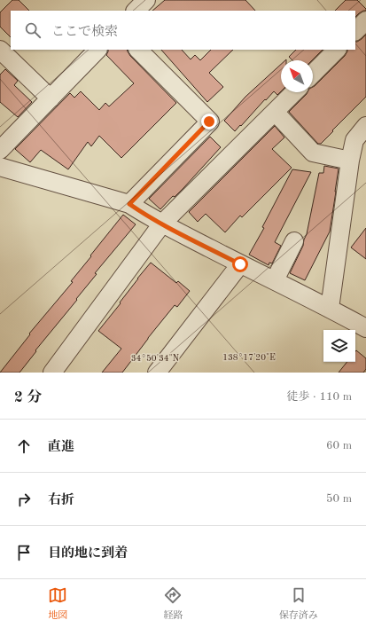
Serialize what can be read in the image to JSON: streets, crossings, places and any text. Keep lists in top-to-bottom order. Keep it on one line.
{"north":"top left","page":{"search":"ここで検索","heading":["2 分","徒歩 · 110 m"],"list":[["直進","60 m"],["右折","50 m"],"目的地に到着"],"nav":["地図","経路","保存済み"]},"coordinates":["138°17'20\"E","34°50'34\"N"]}
